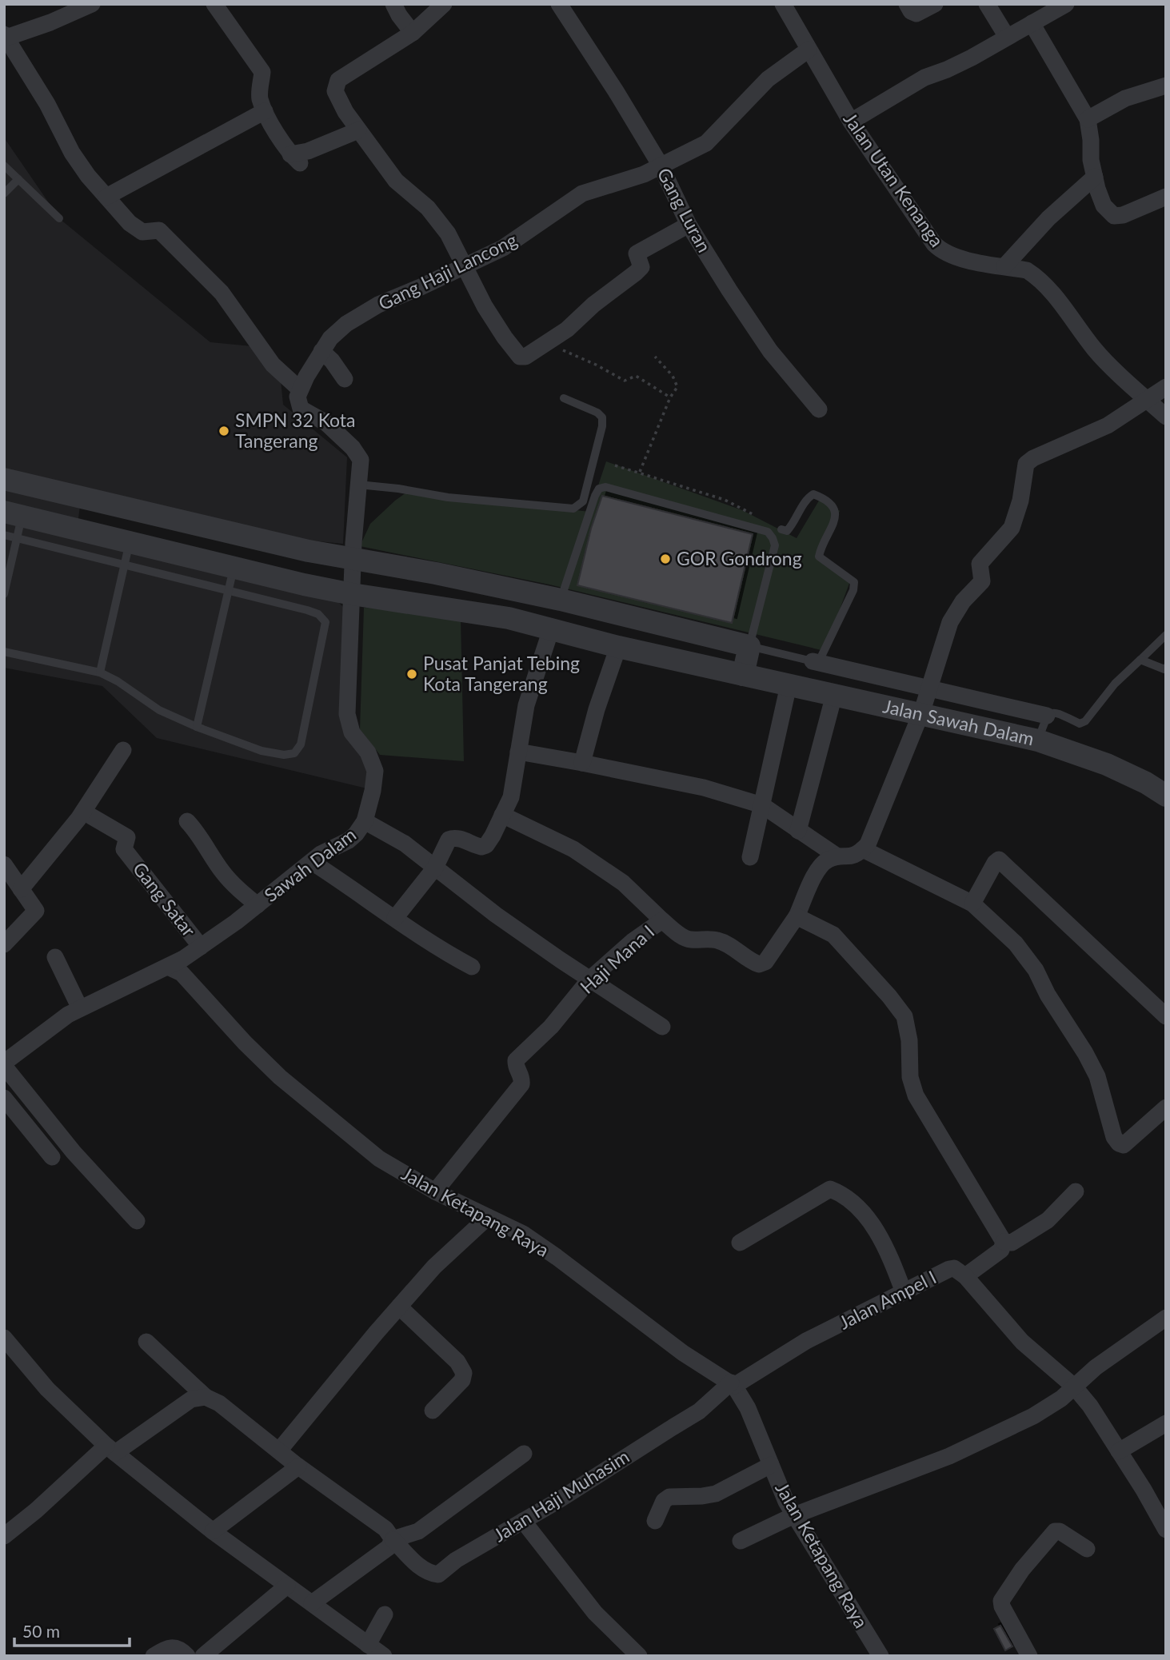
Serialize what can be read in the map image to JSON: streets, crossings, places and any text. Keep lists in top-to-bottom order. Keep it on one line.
{"streets":{"street":["Jalan Utan Kenanga","Gang Luran","Gang Haji Lancong","Jalan Sawah Dalam","Sawah Dalam","Gang Satar","Haji Mana I","Jalan Ketapang Raya","Jalan Ampel I","Jalan Haji Muhasim"]},"crossings":[["Jalan Utan Kenanga","Gang Haji Lancong"],["Gang Luran","Gang Haji Lancong"],["Sawah Dalam","Gang Satar"],["Sawah Dalam","Jalan Ketapang Raya"],["Haji Mana I","Jalan Ketapang Raya"],["Jalan Ketapang Raya","Jalan Ampel I"],["Jalan Ketapang Raya","Jalan Haji Muhasim"],["Jalan Ampel I","Jalan Haji Muhasim"]],"places":["SMPN 32 Kota Tangerang","GOR Gondrong","Pusat Panjat Tebing Kota Tangerang"],"scale_bar":"50 m"}
